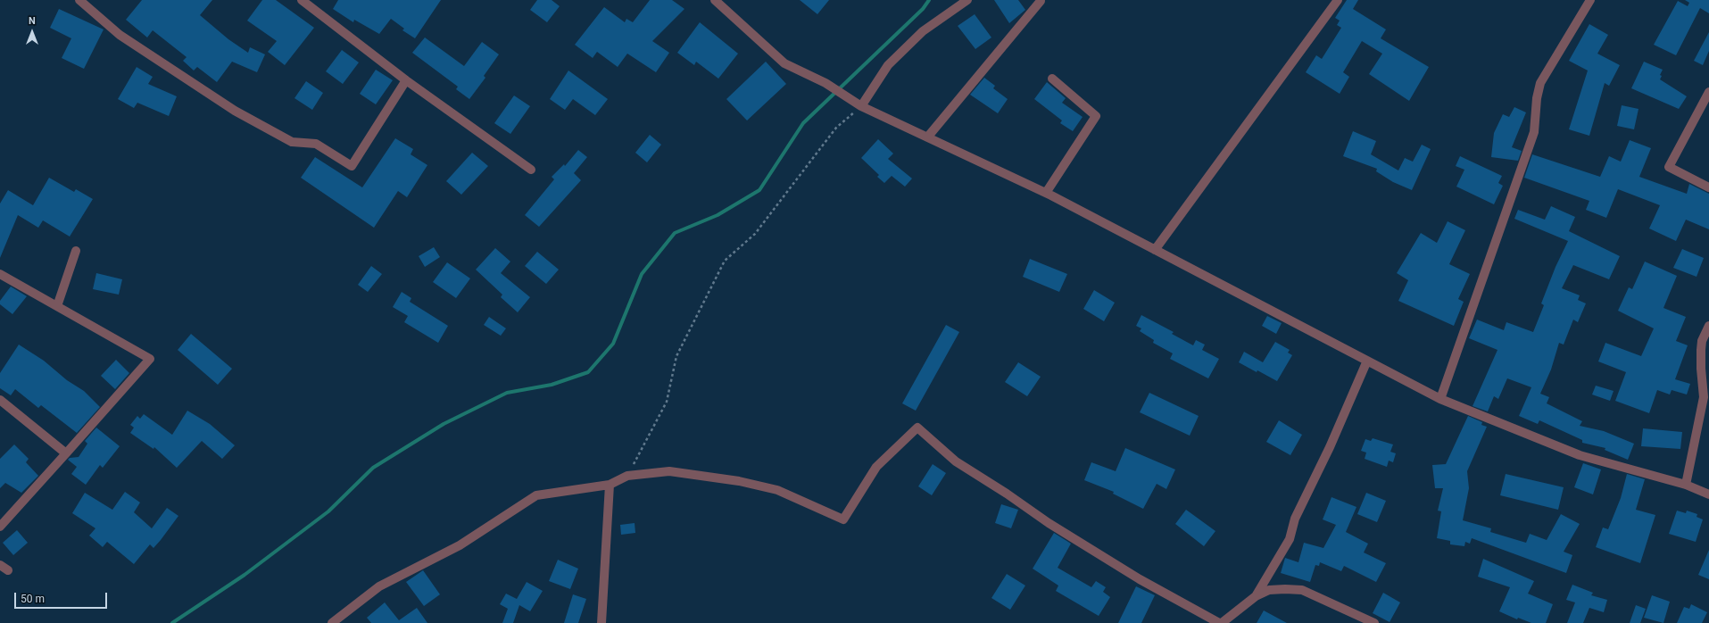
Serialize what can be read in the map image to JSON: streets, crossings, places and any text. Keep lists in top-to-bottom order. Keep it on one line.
{"scale_bar":"50 m","north":"top"}
